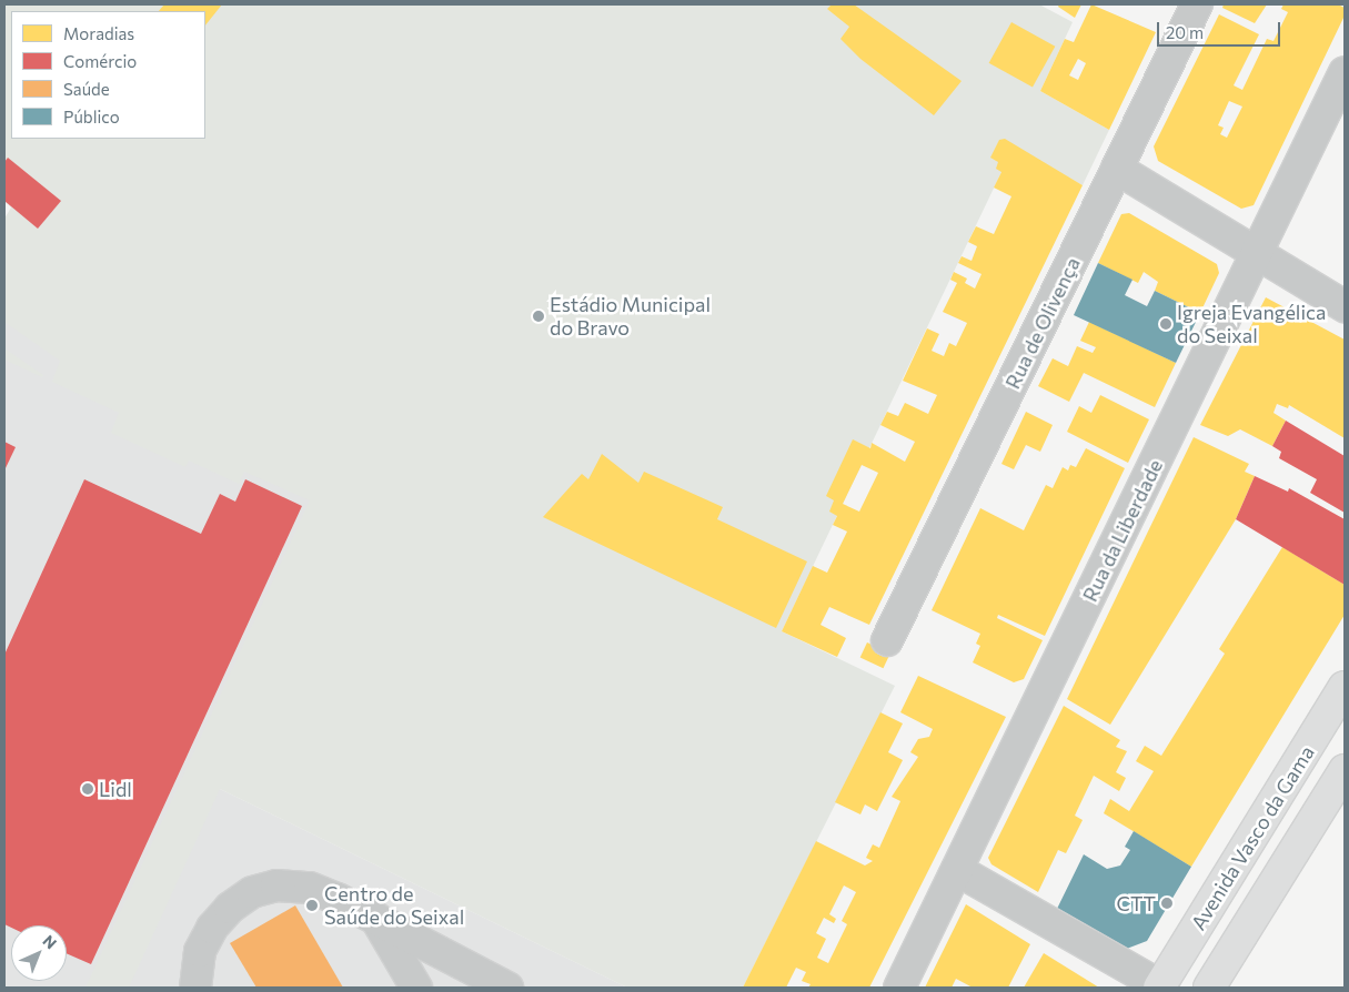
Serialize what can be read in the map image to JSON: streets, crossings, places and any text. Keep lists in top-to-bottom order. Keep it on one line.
{"streets":{"main road":["Avenida Vasco da Gama"],"street":["Rua de Olivença","Rua da Liberdade"]},"places":["Estádio Municipal do Bravo","Igreja Evangélica do Seixal","Lidl","CTT","Centro de Saúde do Seixal"],"legend":["Moradias","Comércio","Saúde","Público"],"scale_bar":"20 m","north":"top right"}
